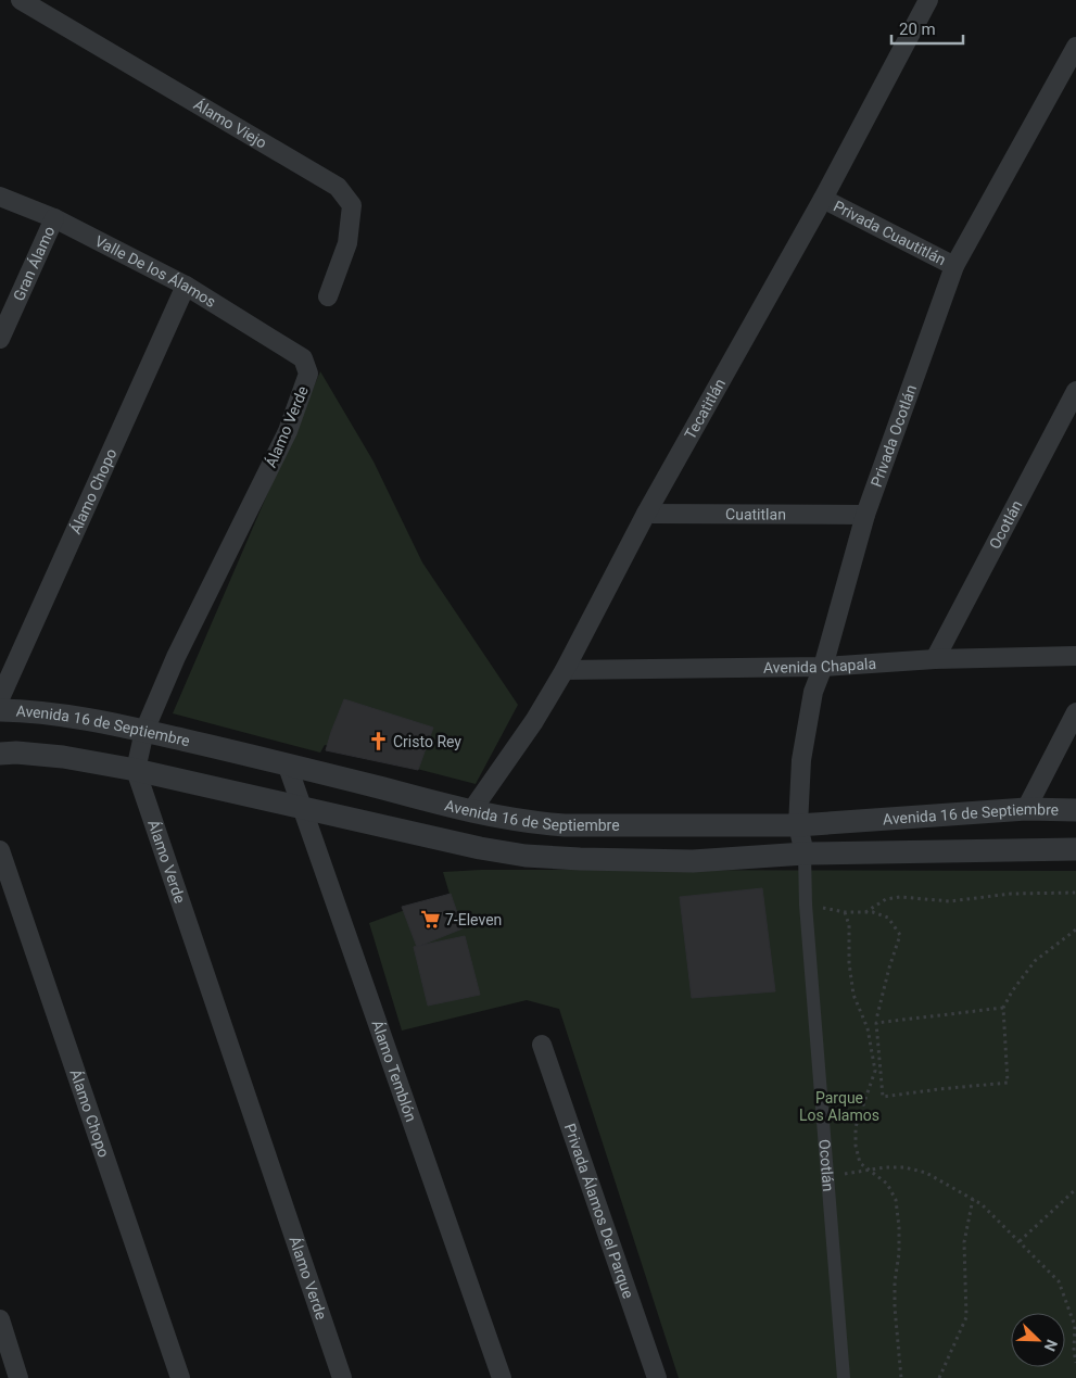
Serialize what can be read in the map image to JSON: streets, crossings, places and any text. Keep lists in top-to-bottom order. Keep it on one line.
{"streets":{"street":["Álamo Viejo","Privada Cuautitlán","Gran Álamo","Valle De los Álamos","Tecatitlán","Álamo Verde","Privada Ocotlán","Álamo Chopo","Cuatitlan","Ocotlán","Avenida Chapala","Avenida 16 de Septiembre","Álamo Temblón","Privada Álamos Del Parque"]},"crossings":[["Privada Cuautitlán","Tecatitlán"],["Privada Cuautitlán","Privada Ocotlán"],["Gran Álamo","Valle De los Álamos"],["Valle De los Álamos","Álamo Verde"],["Valle De los Álamos","Álamo Chopo"],["Tecatitlán","Cuatitlan"],["Tecatitlán","Avenida Chapala"],["Tecatitlán","Avenida 16 de Septiembre"],["Álamo Verde","Avenida 16 de Septiembre"],["Privada Ocotlán","Cuatitlan"],["Privada Ocotlán","Ocotlán"],["Privada Ocotlán","Avenida Chapala"],["Privada Ocotlán","Avenida 16 de Septiembre"],["Ocotlán","Avenida Chapala"],["Avenida 16 de Septiembre","Álamo Temblón"]],"parks":["Parque Los Alamos"],"places":{"church":["Cristo Rey"],"supermarket":["7-Eleven"]},"scale_bar":"20 m","north":"bottom right"}
